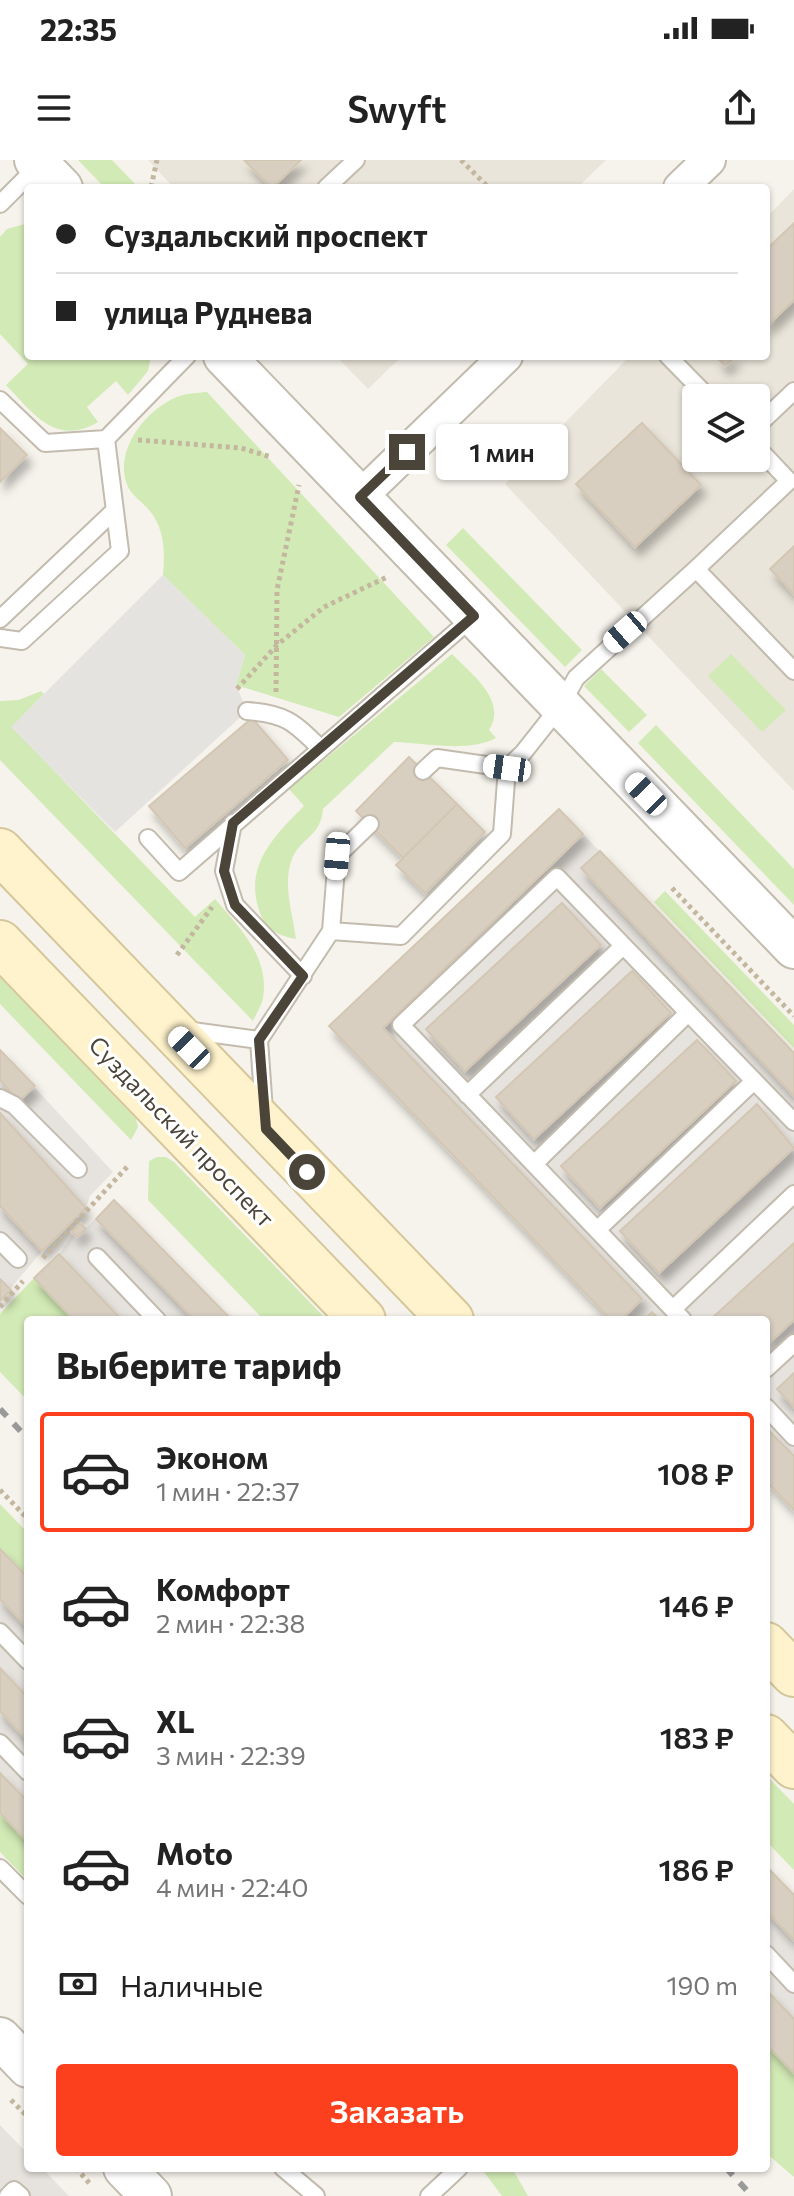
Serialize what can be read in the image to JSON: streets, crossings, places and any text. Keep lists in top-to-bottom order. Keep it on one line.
{"streets":{"main road":["Суздальский проспект"]},"page":{"status":"22:35","header":"Swyft","banner":["Суздальский проспект","улица Руднева"],"bubble":"1 мин","heading":"Выберите тариф","list":[{"name":"Эконом","note":"1 мин · 22:37","value":"108 ₽"},{"name":"Комфорт","note":"2 мин · 22:38","value":"146 ₽"},{"name":"XL","note":"3 мин · 22:39","value":"183 ₽"},{"name":"Moto","note":"4 мин · 22:40","value":"186 ₽"}],"pay":["Наличные","190 m"],"buttons":"Заказать"}}
